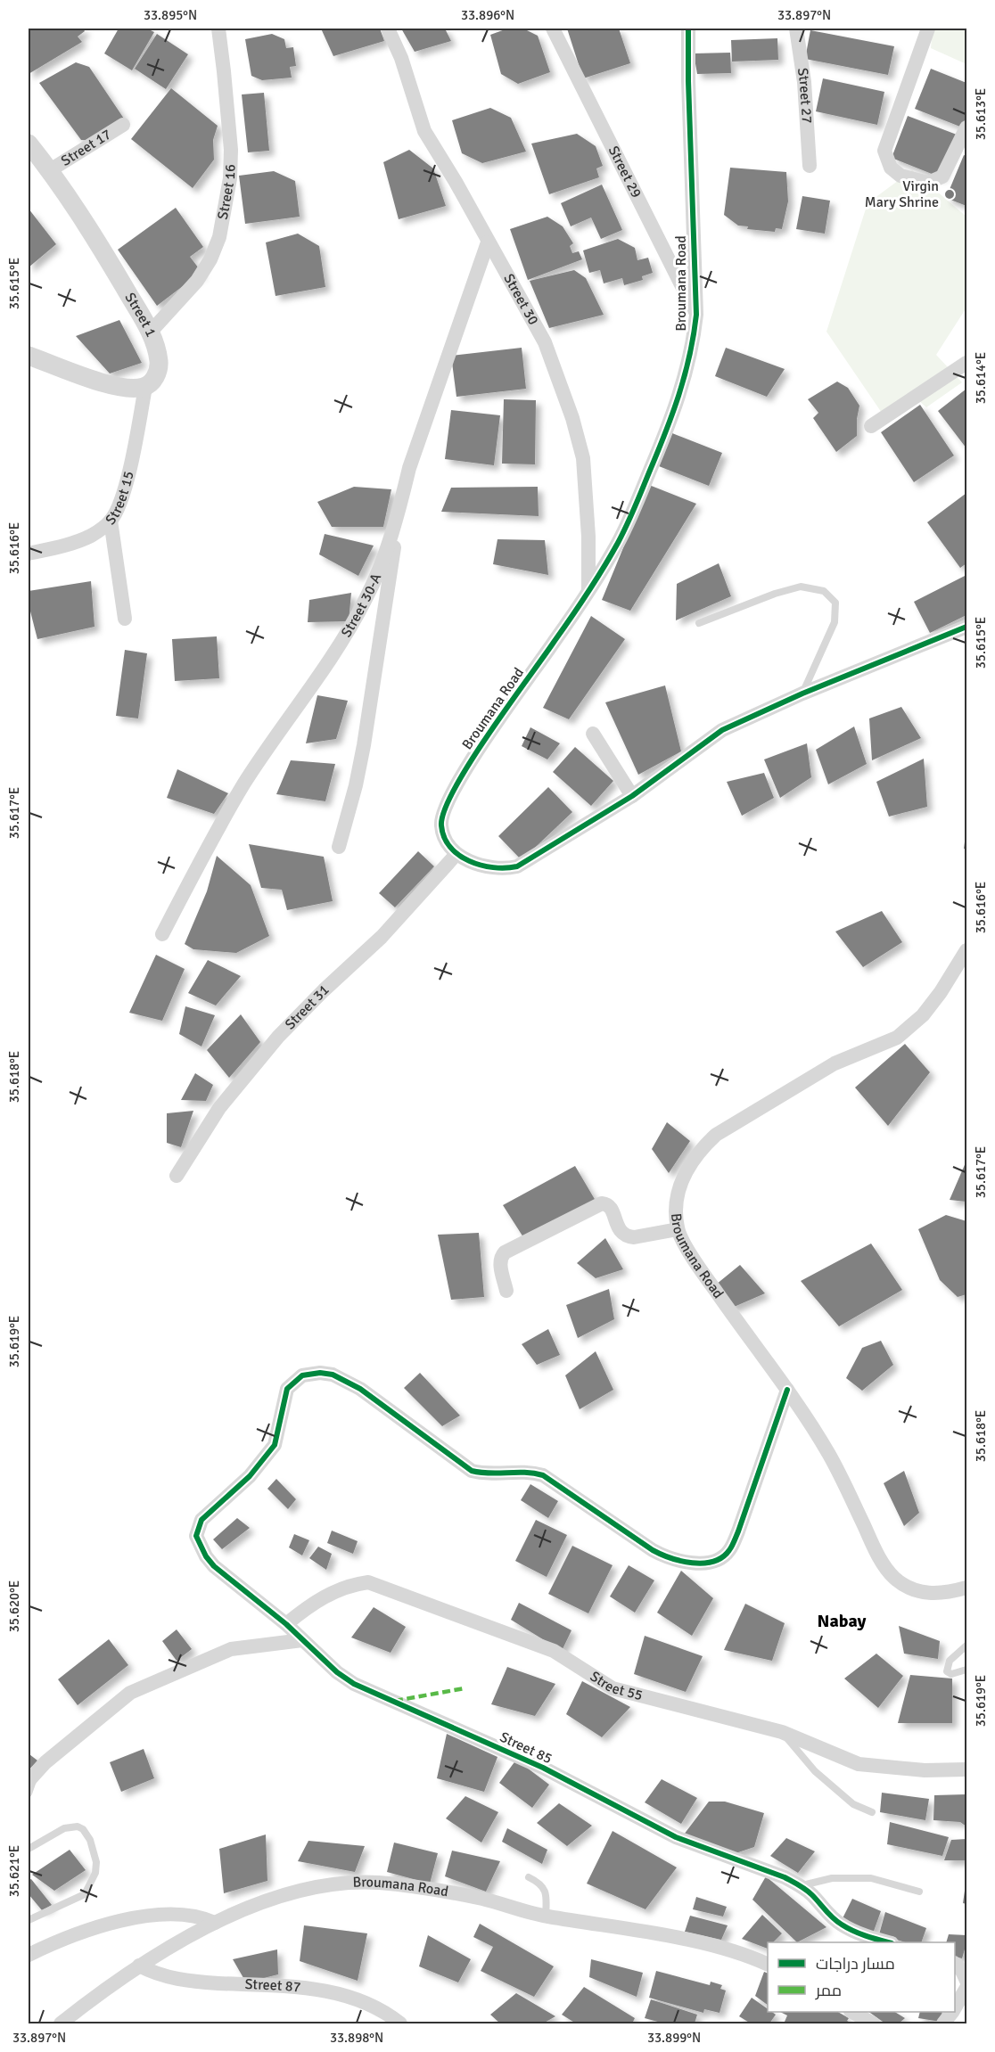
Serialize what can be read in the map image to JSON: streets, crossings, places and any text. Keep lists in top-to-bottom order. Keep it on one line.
{"streets":{"street":["Street 27","Street 17","Street 29","Street 16","Broumana Road","Street 30","Street 1","Street 15","Street 30-A","Street 31","Street 55","Street 85","Street 87"]},"crossings":[["Street 17","Street 1"],["Street 29","Broumana Road"],["Street 16","Street 1"],["Broumana Road","Street 30"],["Broumana Road","Street 31"],["Broumana Road","Street 85"],["Broumana Road","Street 87"],["Street 30","Street 30-A"],["Street 1","Street 15"],["Street 55","Street 85"]],"districts":["Nabay"],"places":["Virgin Mary Shrine"],"legend":["مسار دراجات","ممر"],"coordinates":["33.895°N","33.896°N","33.897°N","35.613°E","35.615°E","35.614°E","35.616°E","35.617°E","35.618°E","35.619°E","35.620°E","35.621°E","33.898°N","33.899°N"]}
